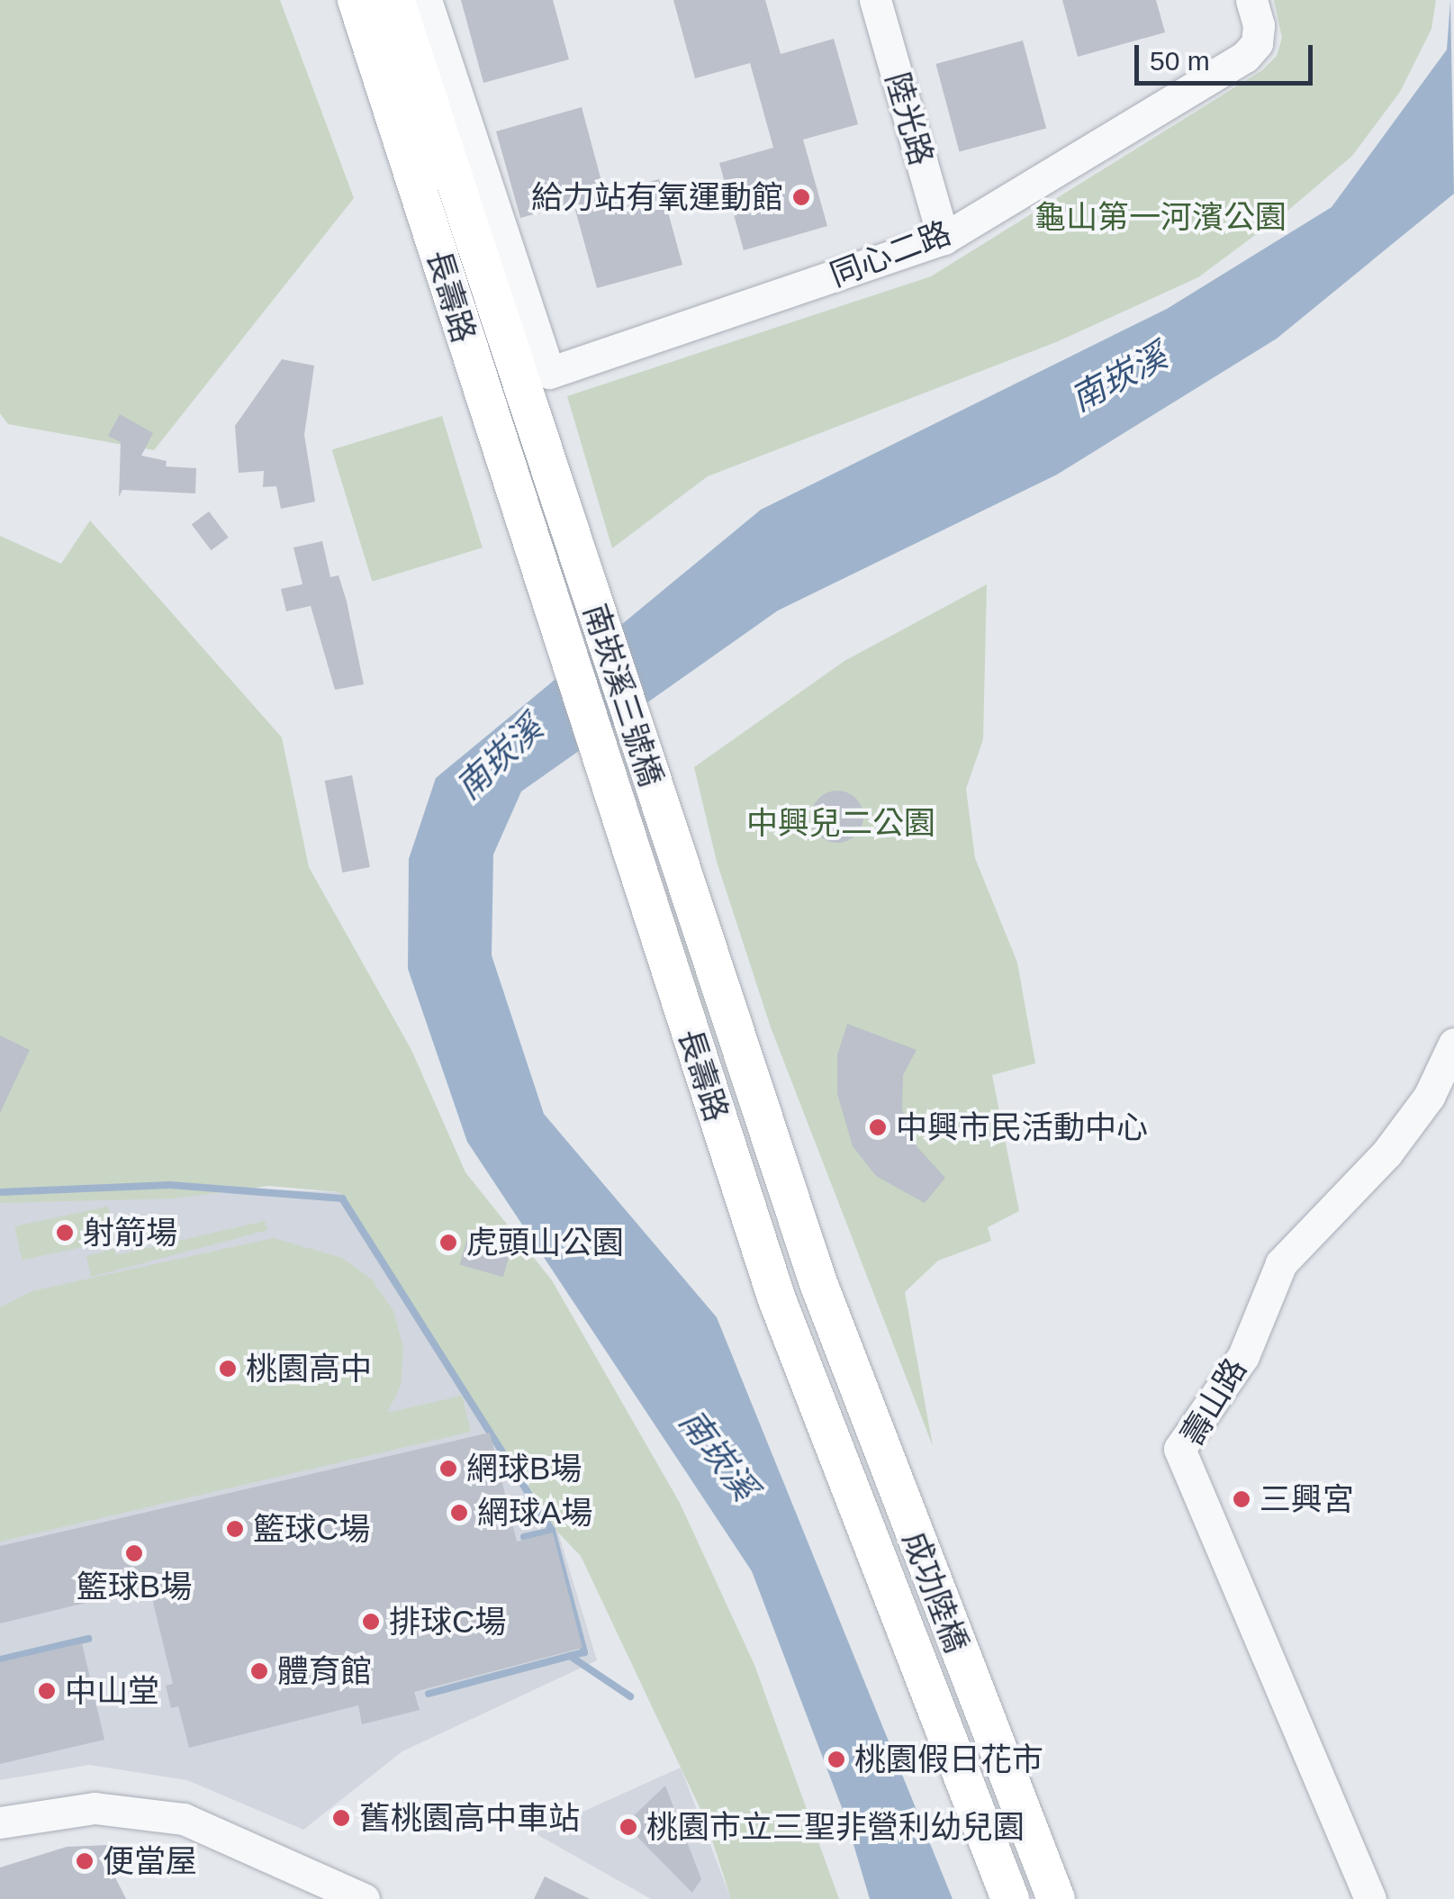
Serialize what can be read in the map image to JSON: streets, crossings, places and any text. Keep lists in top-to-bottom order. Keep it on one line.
{"streets":{"main road":["長壽路","南崁溪三號橋","成功陸橋"],"street":["陸光路","同心二路","壽山路"]},"crossings":[["陸光路","同心二路"],["長壽路","南崁溪三號橋"],["長壽路","成功陸橋"]],"water":["南崁溪"],"parks":["龜山第一河濱公園","中興兒二公園"],"places":["給力站有氧運動館","中興市民活動中心","射箭場","虎頭山公園","桃園高中","網球B場","三興宮","網球A場","籃球C場","籃球B場","排球C場","體育館","中山堂","桃園假日花市","舊桃園高中車站","桃園市立三聖非營利幼兒園","便當屋"],"scale_bar":"50 m"}
